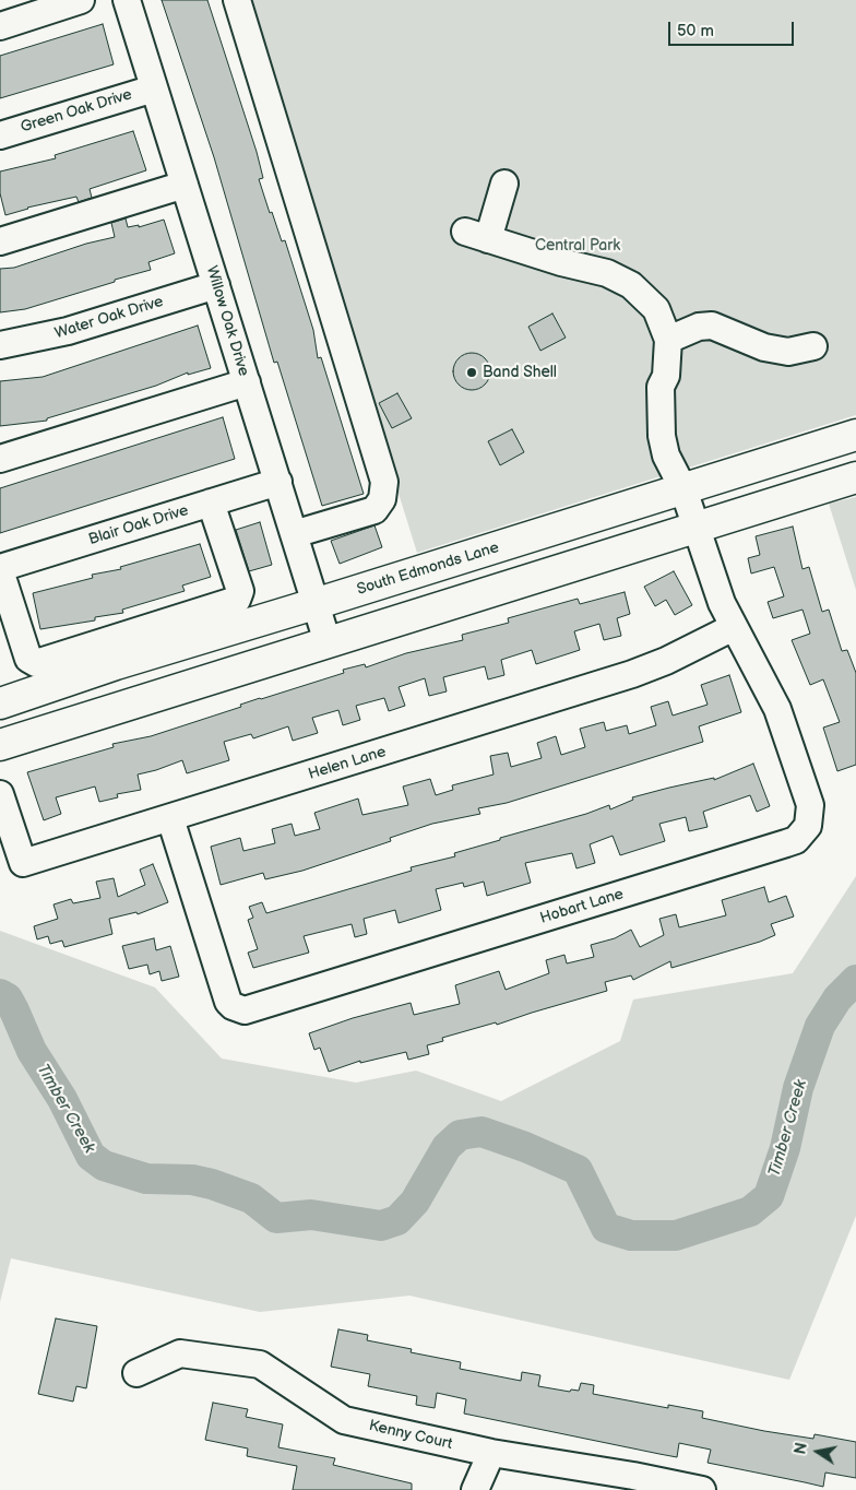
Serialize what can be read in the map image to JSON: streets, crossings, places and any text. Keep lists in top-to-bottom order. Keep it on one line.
{"streets":{"main road":["South Edmonds Lane"],"street":["Green Oak Drive","Water Oak Drive","Willow Oak Drive","Blair Oak Drive","Helen Lane","Hobart Lane","Kenny Court"]},"crossings":[["Green Oak Drive","Willow Oak Drive"],["Water Oak Drive","Willow Oak Drive"],["Willow Oak Drive","Blair Oak Drive"],["Willow Oak Drive","South Edmonds Lane"],["Helen Lane","Hobart Lane"]],"water":["Timber Creek"],"parks":["Central Park"],"places":["Band Shell"],"scale_bar":"50 m","north":"left"}
